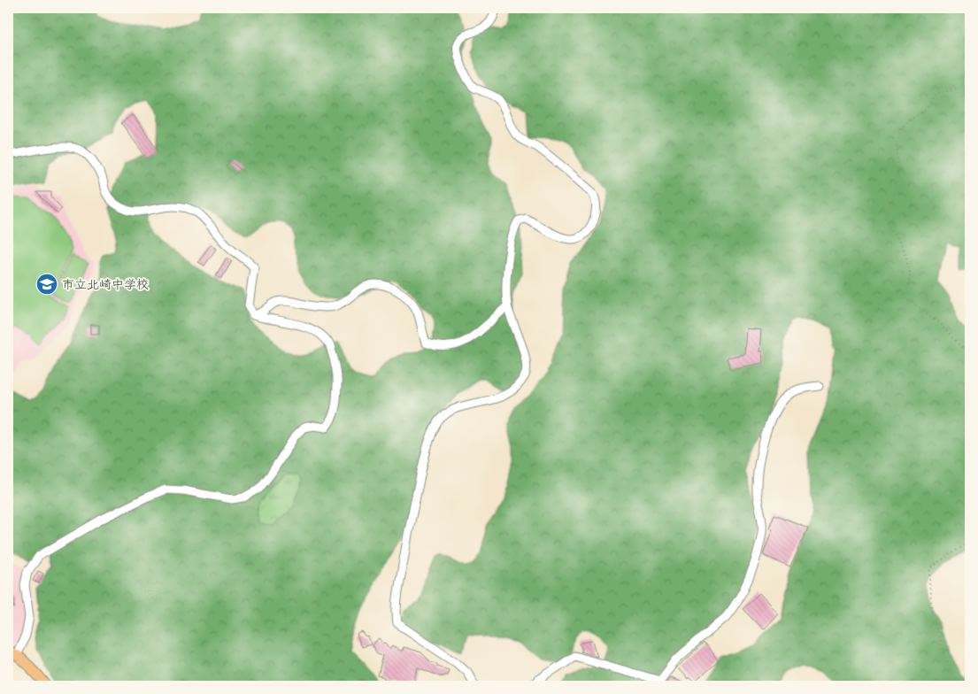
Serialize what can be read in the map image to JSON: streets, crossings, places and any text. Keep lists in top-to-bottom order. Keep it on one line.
{"places":{"school or university":["市立北崎中学校"]}}
